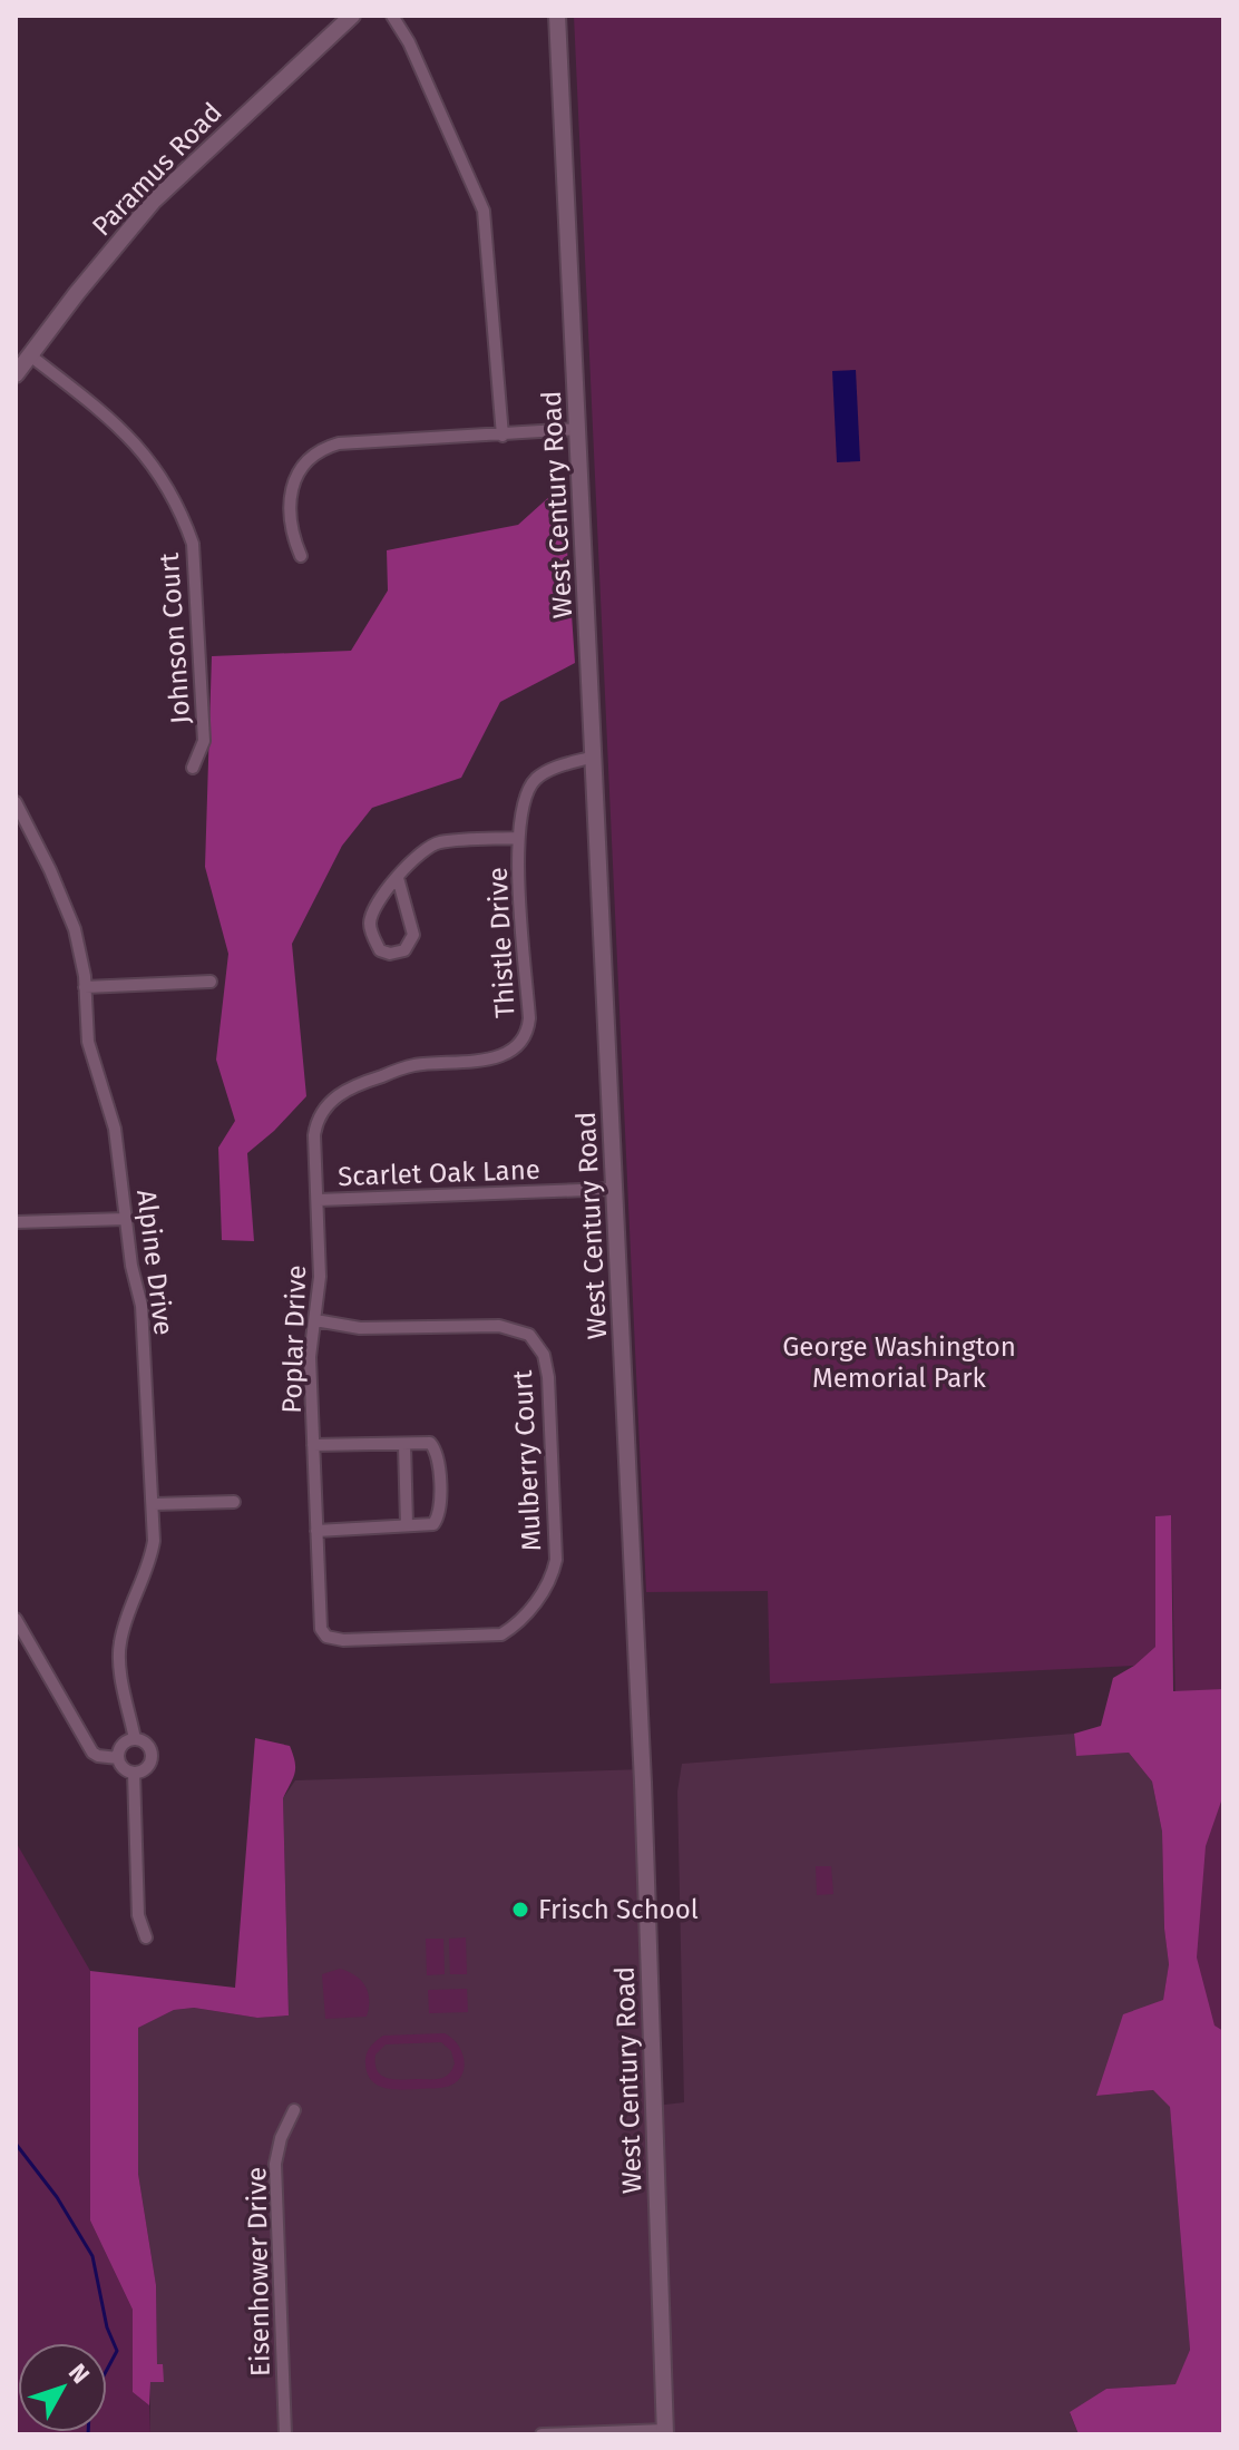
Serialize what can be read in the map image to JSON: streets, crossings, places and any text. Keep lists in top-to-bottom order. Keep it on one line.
{"streets":{"main road":["Paramus Road","West Century Road"],"street":["Johnson Court","Thistle Drive","Scarlet Oak Lane","Alpine Drive","Poplar Drive","Mulberry Court","Eisenhower Drive"]},"crossings":[["Paramus Road","Johnson Court"],["West Century Road","Thistle Drive"],["West Century Road","Scarlet Oak Lane"],["Thistle Drive","Poplar Drive"],["Scarlet Oak Lane","Poplar Drive"],["Poplar Drive","Mulberry Court"]],"parks":["George Washington Memorial Park"],"places":["Frisch School"],"north":"top right"}
